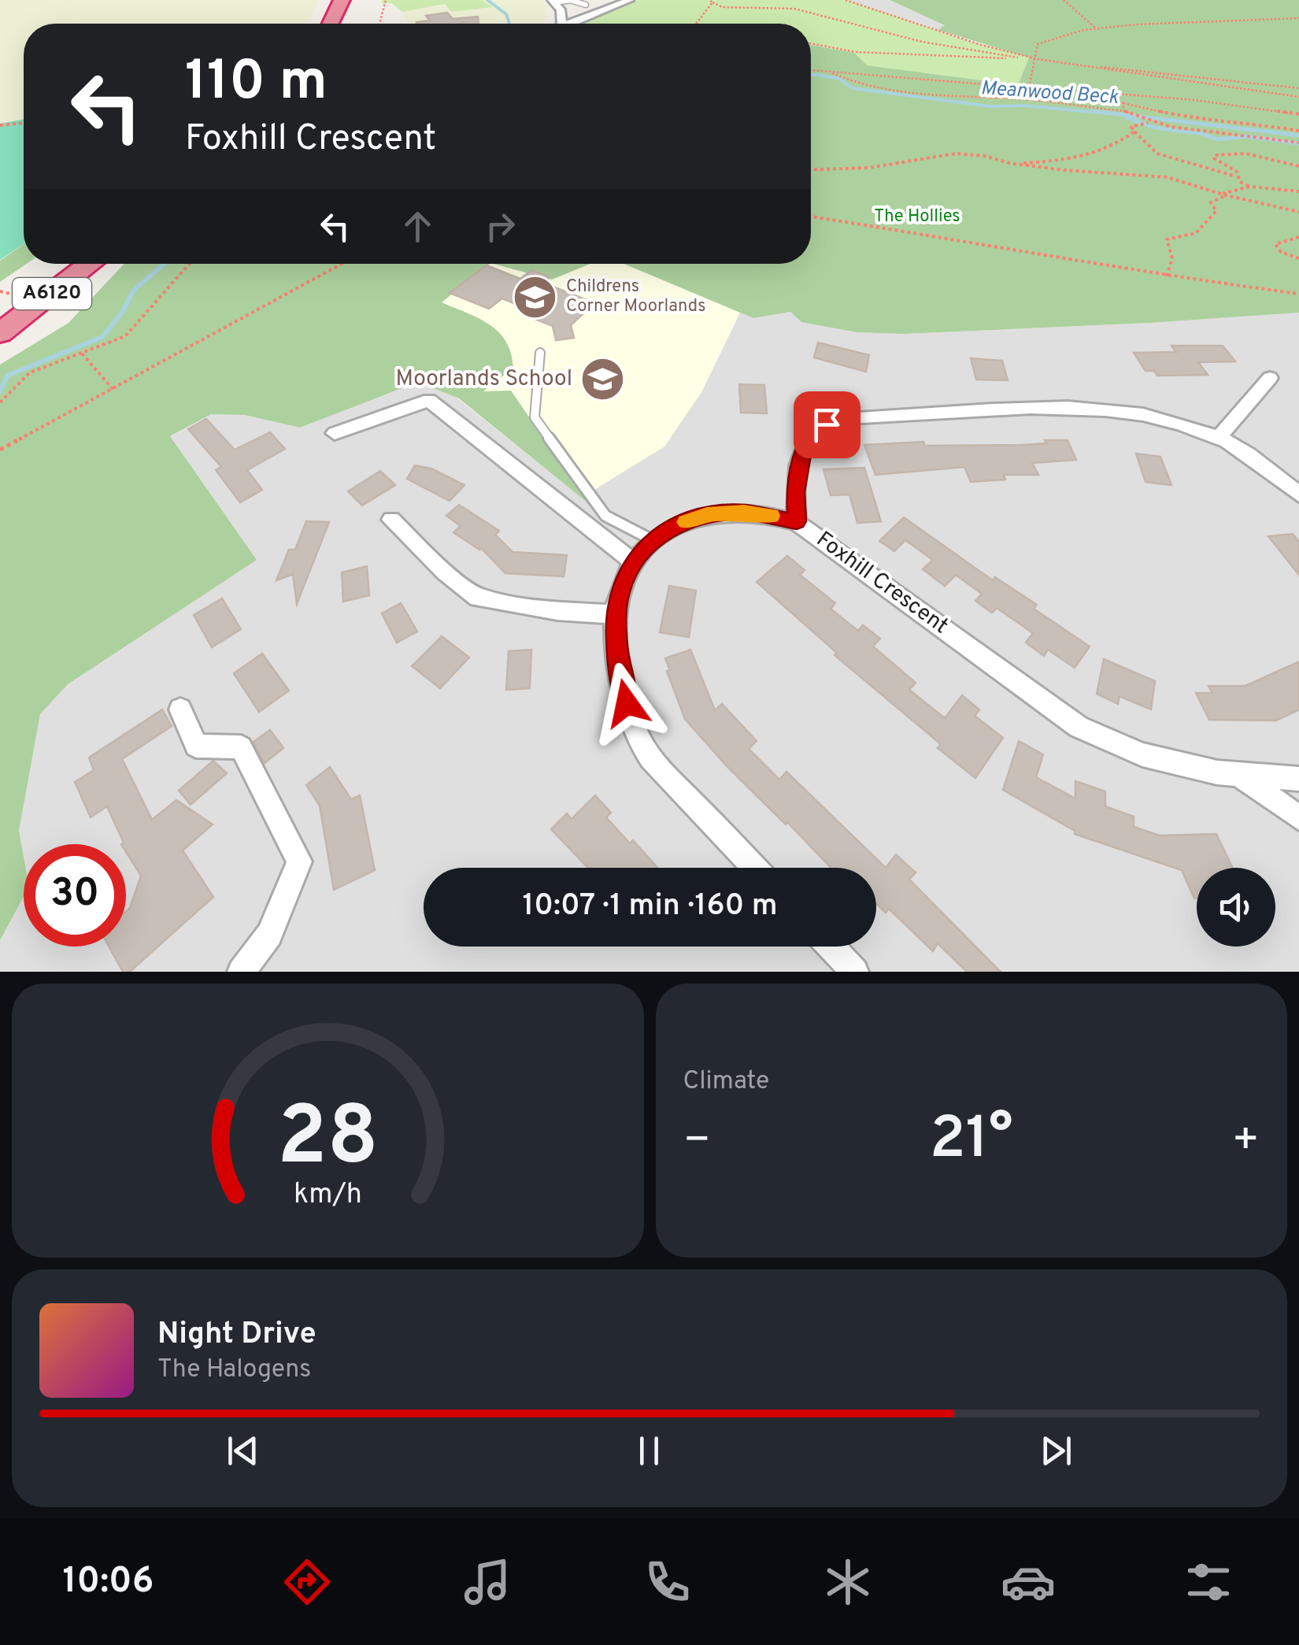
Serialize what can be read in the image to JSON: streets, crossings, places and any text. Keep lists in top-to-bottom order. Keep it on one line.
{"streets":{"highway":["A6120"],"street":["Foxhill Crescent"]},"water":["Meanwood Beck"],"parks":["The Hollies"],"places":{"school or university":["Childrens Corner Moorlands","Moorlands School"]},"page":{"turn":["110 m","Foxhill Crescent"],"limit":"30","trip":"10:07 · 1 min · 160 m","tile":"Climate","heat":["−","21°","+"],"song":["Night Drive","The Halogens"],"tabs":"10:06","gauge":["28","km/h"]}}
